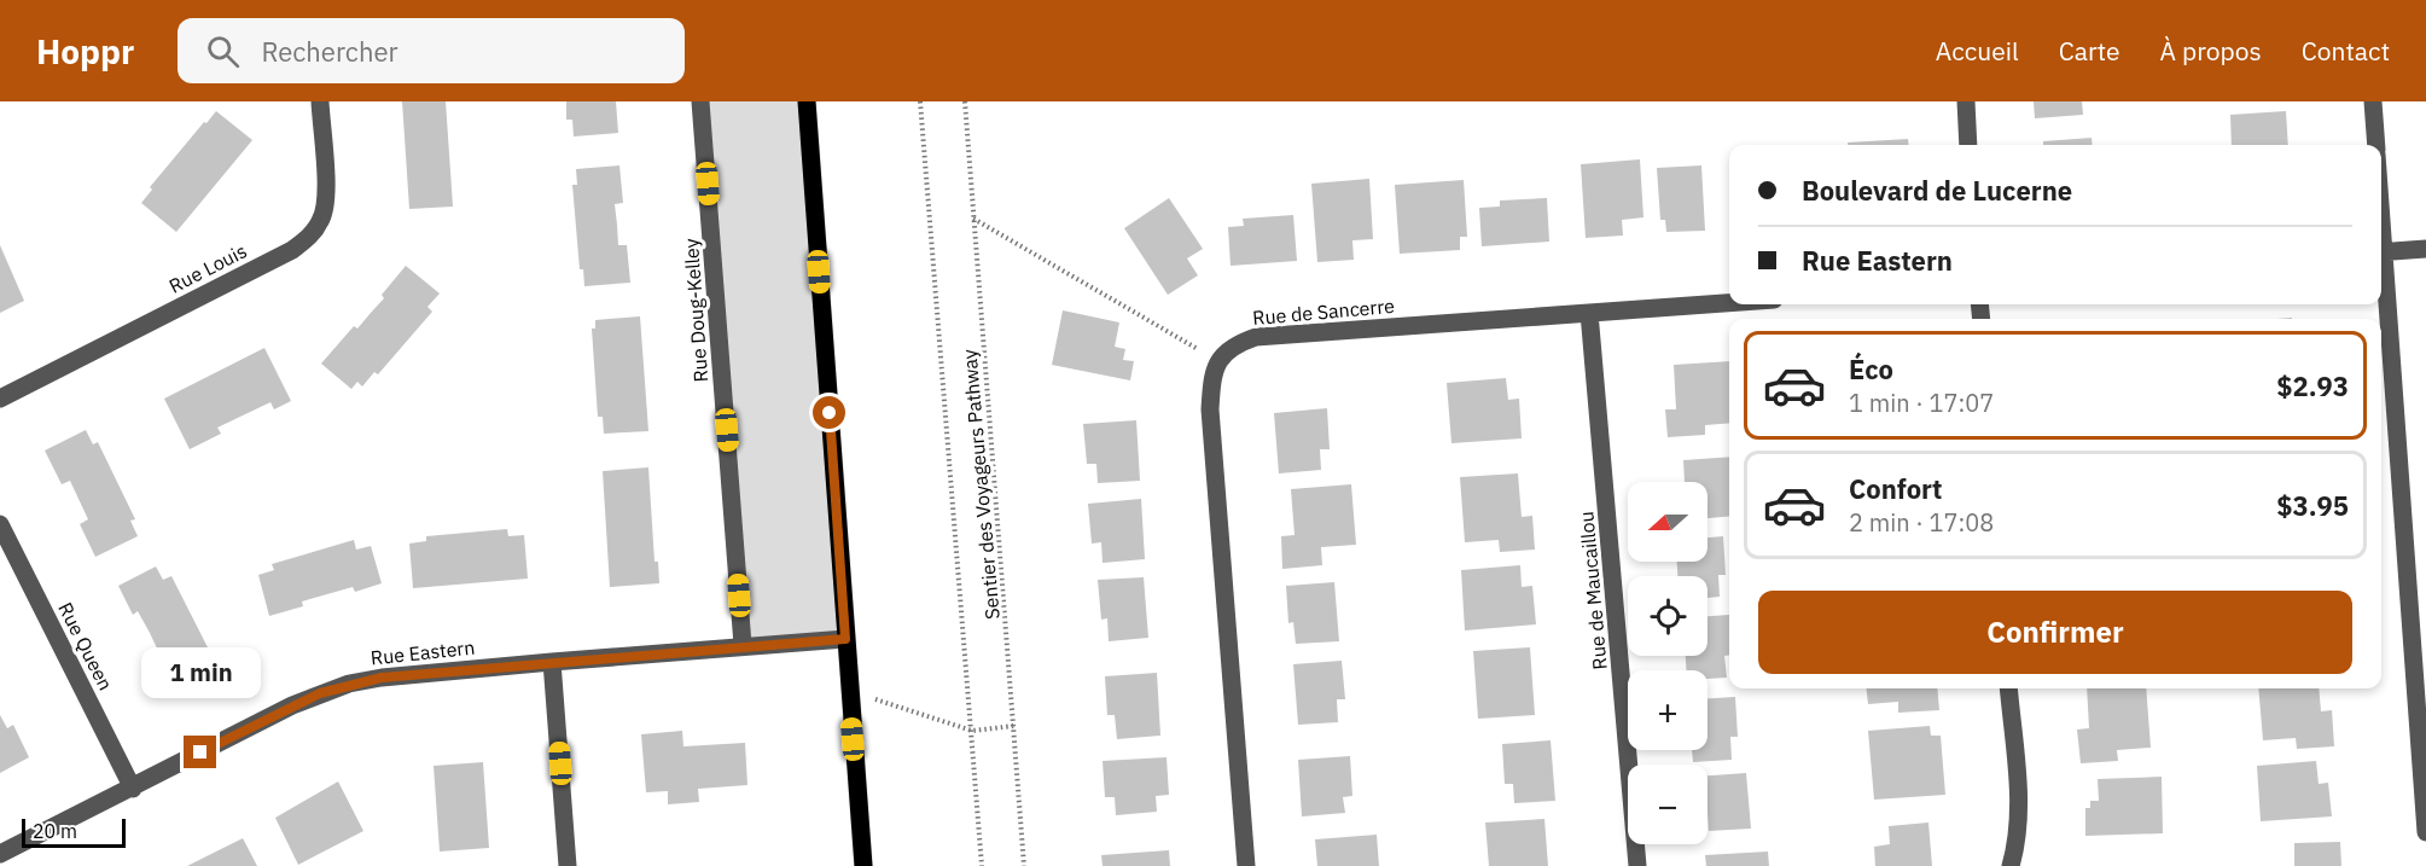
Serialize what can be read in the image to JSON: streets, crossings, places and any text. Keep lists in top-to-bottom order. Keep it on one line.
{"streets":{"street":["Rue Louis","Rue Doug-Kelley","Rue de Sancerre","Rue de Maucaillou","Rue Queen","Rue Eastern"],"path":["Sentier des Voyageurs Pathway"]},"crossings":[["Rue Doug-Kelley","Rue Eastern"],["Rue de Sancerre","Rue de Maucaillou"],["Rue Queen","Rue Eastern"]],"scale_bar":"20 m","north":"left","page":{"header":"Hoppr","search":"Rechercher","nav":["Accueil","Carte","À propos","Contact"],"banner":["Boulevard de Lucerne","Rue Eastern"],"list":[{"name":"Éco","note":"1 min · 17:07","value":"$2.93"},{"name":"Confort","note":"2 min · 17:08","value":"$3.95"}],"map_buttons":["+","−"],"buttons":"Confirmer","bubble":"1 min","scale":"20 m"}}
